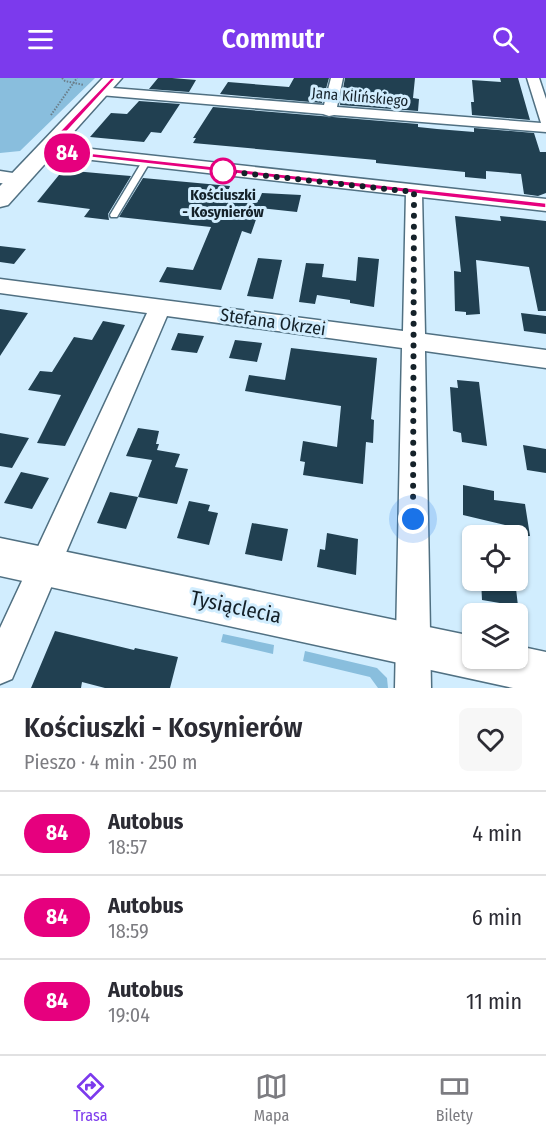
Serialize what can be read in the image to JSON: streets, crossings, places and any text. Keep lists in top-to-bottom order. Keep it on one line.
{"streets":{"street":["Jana Kilińskiego","Stefana Okrzei","Tysiąclecia"]},"places":["Kościuszki - Kosynierów"],"lines":["bus line 84"],"page":{"header":"Commutr","on_map":"84","heading":["Kościuszki - Kosynierów","Pieszo · 4 min · 250 m"],"list":[{"mark":"84","name":"Autobus","note":"18:57","value":"4 min"},{"mark":"84","name":"Autobus","note":"18:59","value":"6 min"},{"mark":"84","name":"Autobus","note":"19:04","value":"11 min"}],"tabs":["Trasa","Mapa","Bilety"]}}
